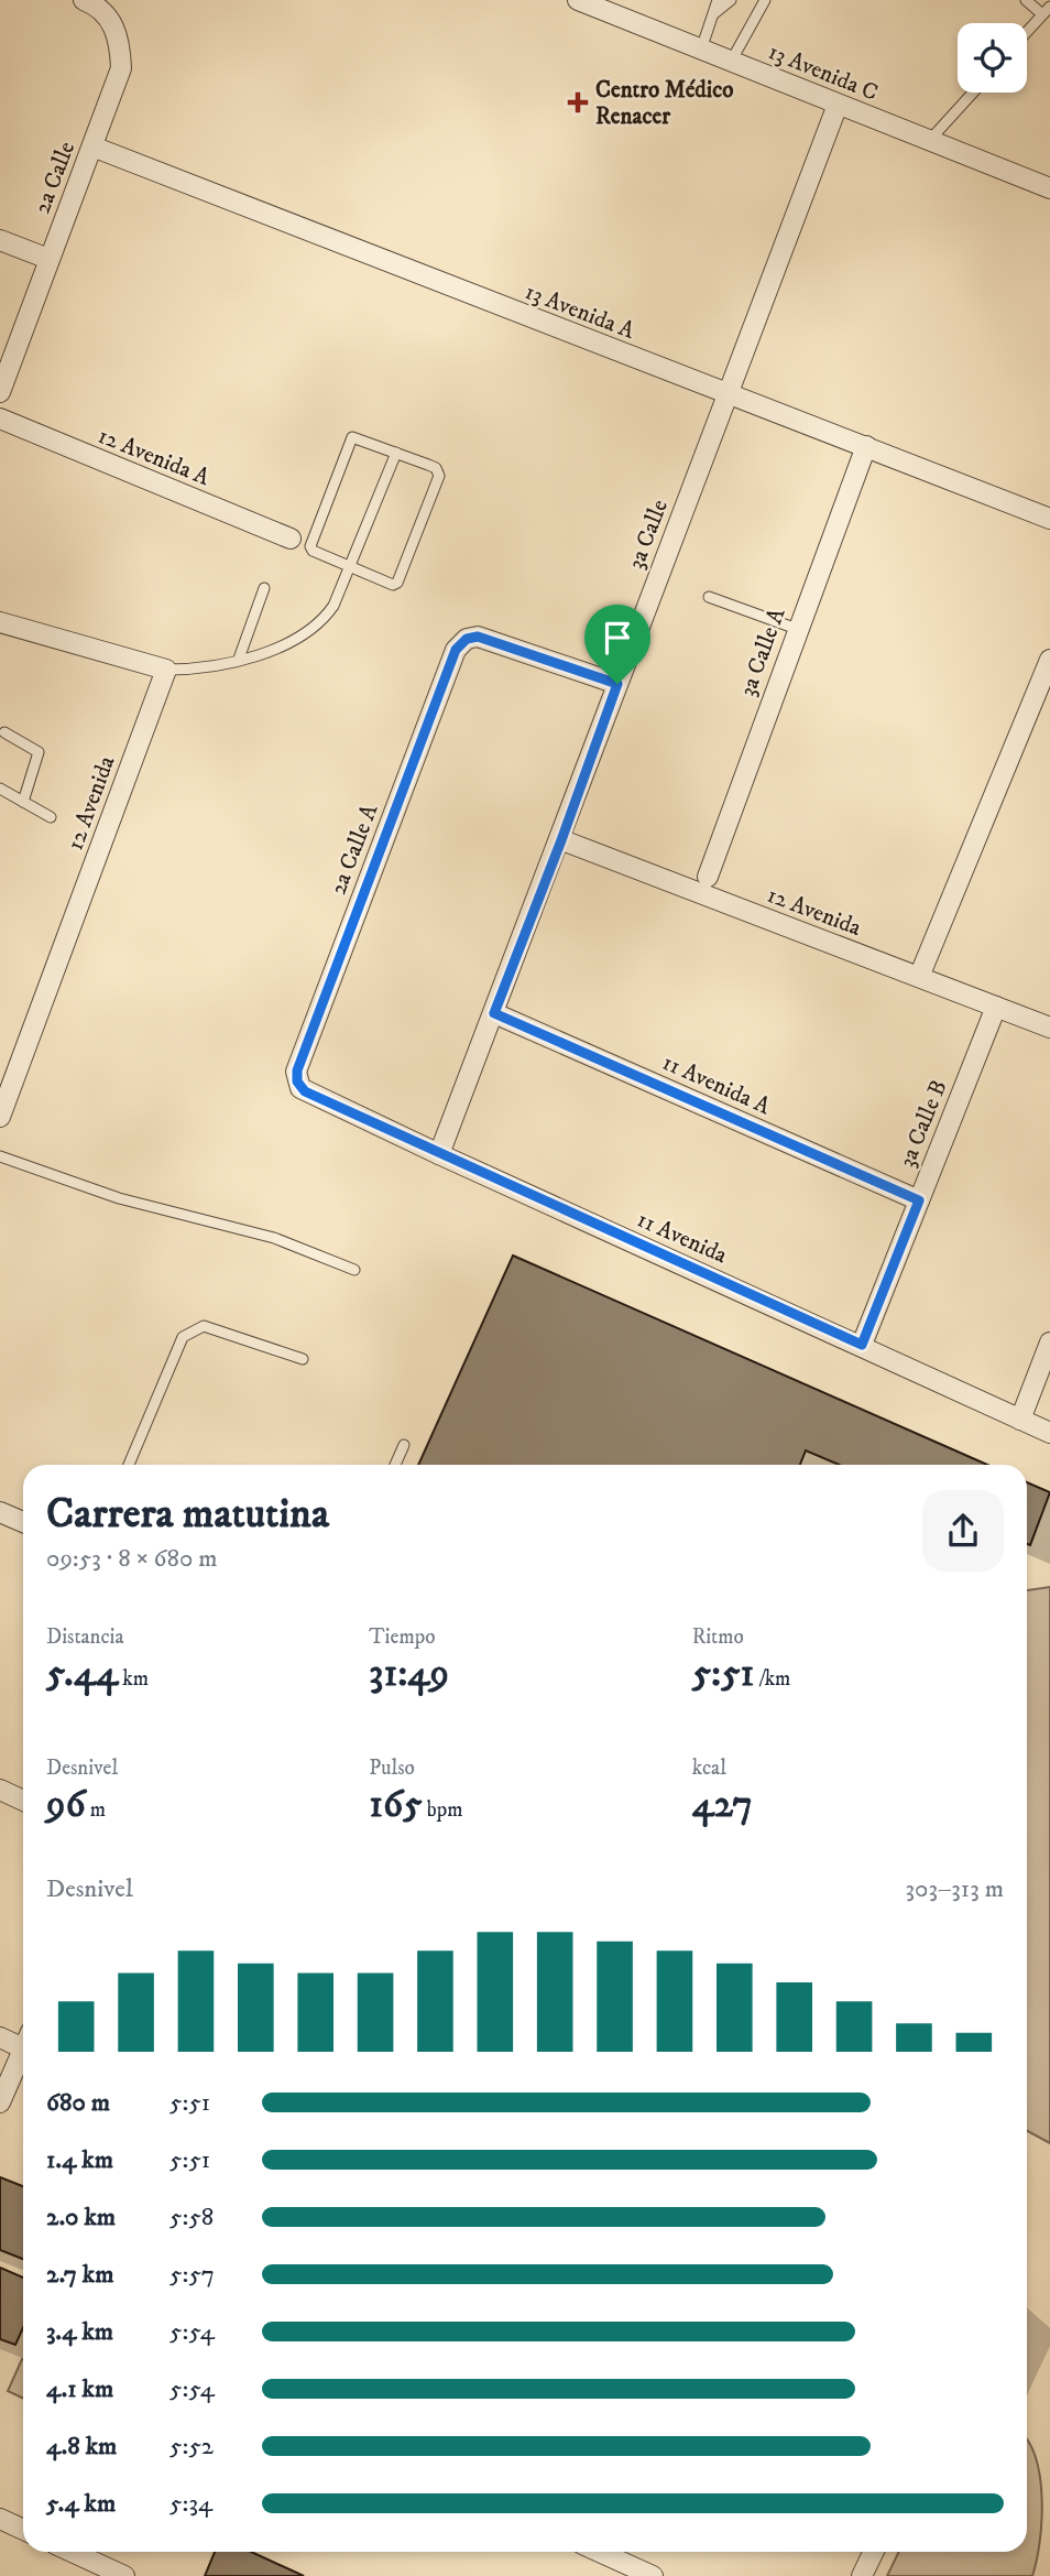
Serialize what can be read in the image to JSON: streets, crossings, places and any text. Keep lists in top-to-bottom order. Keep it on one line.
{"streets":{"street":["13 Avenida C","2a Calle","13 Avenida A","12 Avenida A","3a Calle","3a Calle A","12 Avenida","2a Calle A","11 Avenida A","3a Calle B","11 Avenida"]},"crossings":[["13 Avenida C","3a Calle"],["2a Calle","13 Avenida A"],["13 Avenida A","3a Calle"],["13 Avenida A","3a Calle A"],["3a Calle","12 Avenida"],["3a Calle","2a Calle A"],["3a Calle","11 Avenida A"],["3a Calle","11 Avenida"],["12 Avenida","3a Calle B"],["2a Calle A","11 Avenida"],["11 Avenida A","3a Calle B"],["3a Calle B","11 Avenida"]],"places":{"health":["Centro Médico Renacer"]},"page":{"heading":["Carrera matutina","09:53 · 8 × 680 m"],"stats":[["Distancia","5.44 km"],["Tiempo","31:49"],["Ritmo","5:51 /km"],["Desnivel","96 m"],["Pulso","165 bpm"],["kcal","427"]],"chart":["Desnivel","303–313 m"],"list":[{"name":"680 m","note":"5:51"},{"name":"1.4 km","note":"5:51"},{"name":"2.0 km","note":"5:58"},{"name":"2.7 km","note":"5:57"},{"name":"3.4 km","note":"5:54"},{"name":"4.1 km","note":"5:54"},{"name":"4.8 km","note":"5:52"},{"name":"5.4 km","note":"5:34"}]}}
